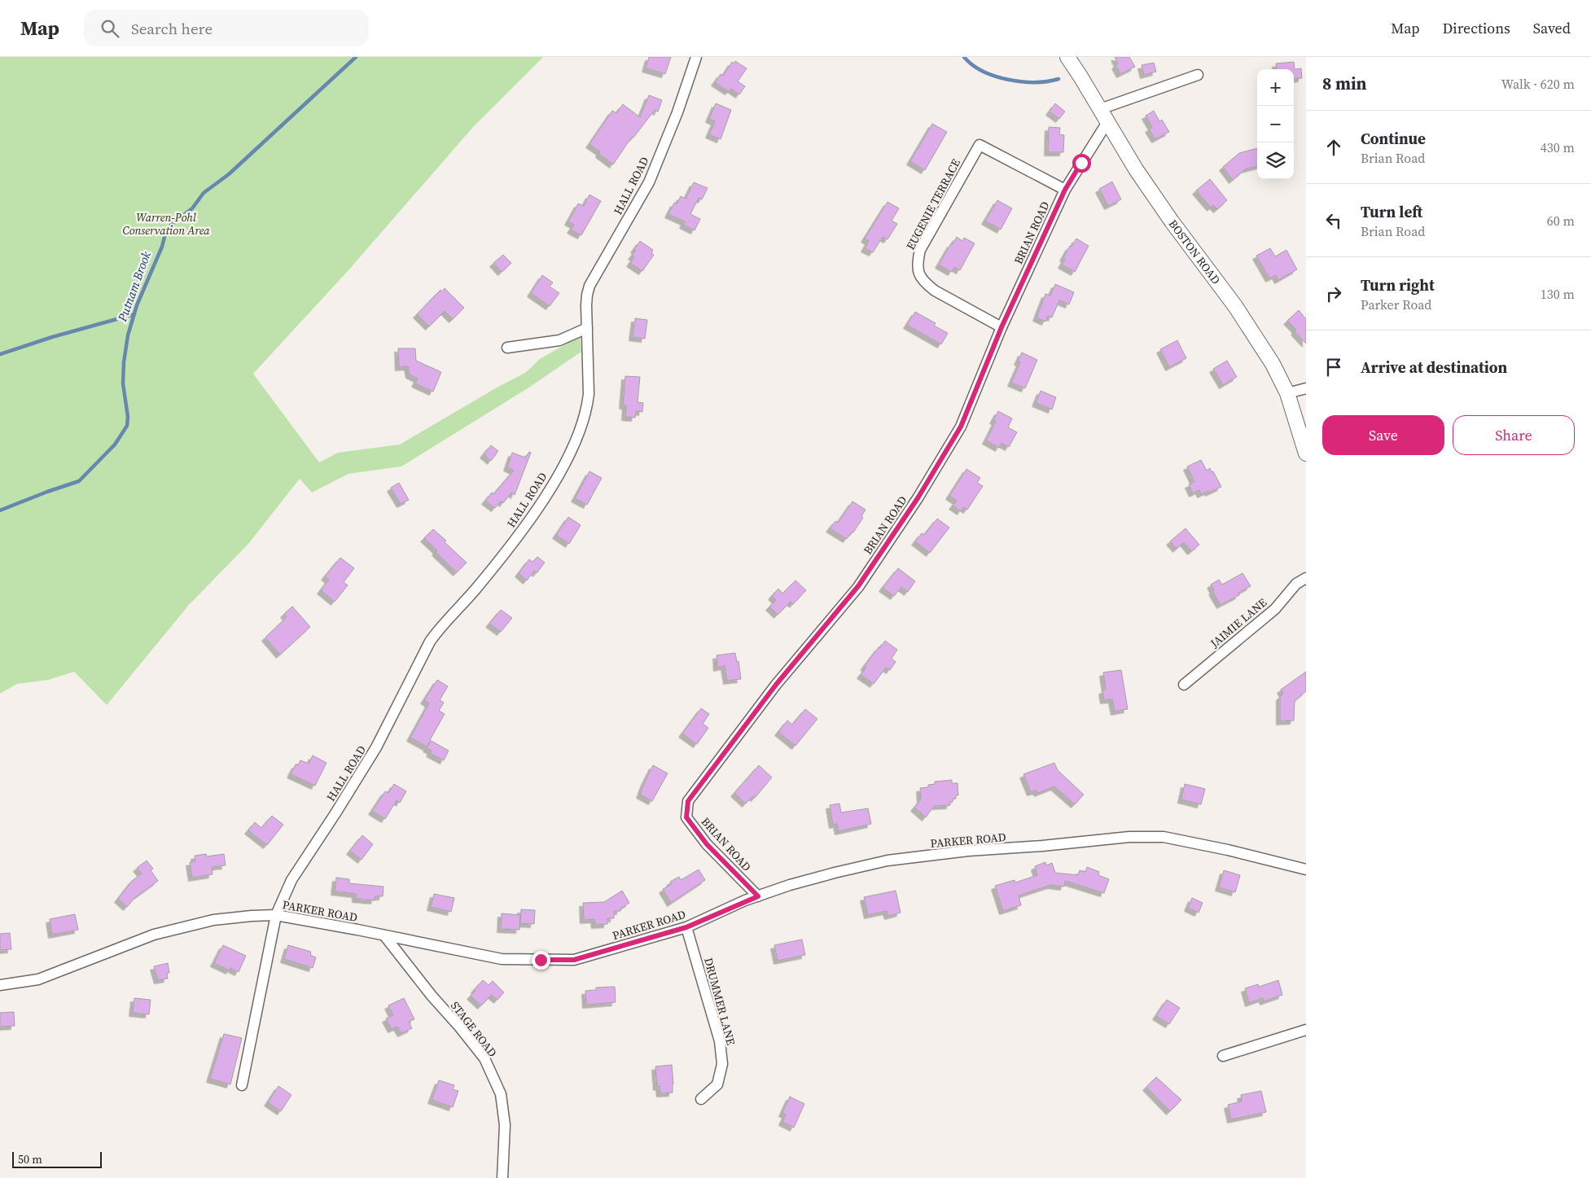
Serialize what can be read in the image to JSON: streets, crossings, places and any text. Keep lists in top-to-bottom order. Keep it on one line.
{"streets":{"main road":["BOSTON ROAD"],"street":["HALL ROAD","EUGENIE TERRACE","BRIAN ROAD","JAIMIE LANE","PARKER ROAD","DRUMMER LANE","STAGE ROAD"]},"crossings":[["HALL ROAD","PARKER ROAD"],["EUGENIE TERRACE","BRIAN ROAD"],["BRIAN ROAD","BOSTON ROAD"],["BRIAN ROAD","PARKER ROAD"],["PARKER ROAD","DRUMMER LANE"],["PARKER ROAD","STAGE ROAD"]],"water":["Putnam Brook"],"parks":["Warren-Pohl Conservation Area"],"scale_bar":"50 m","page":{"header":"Map","search":"Search here","nav":["Map","Directions","Saved"],"heading":["8 min","Walk · 620 m"],"map_buttons":["+","−"],"list":[["Continue","Brian Road","430 m"],["Turn left","Brian Road","60 m"],["Turn right","Parker Road","130 m"],"Arrive at destination"],"buttons":["Save","Share"],"scale":"50 m"}}
